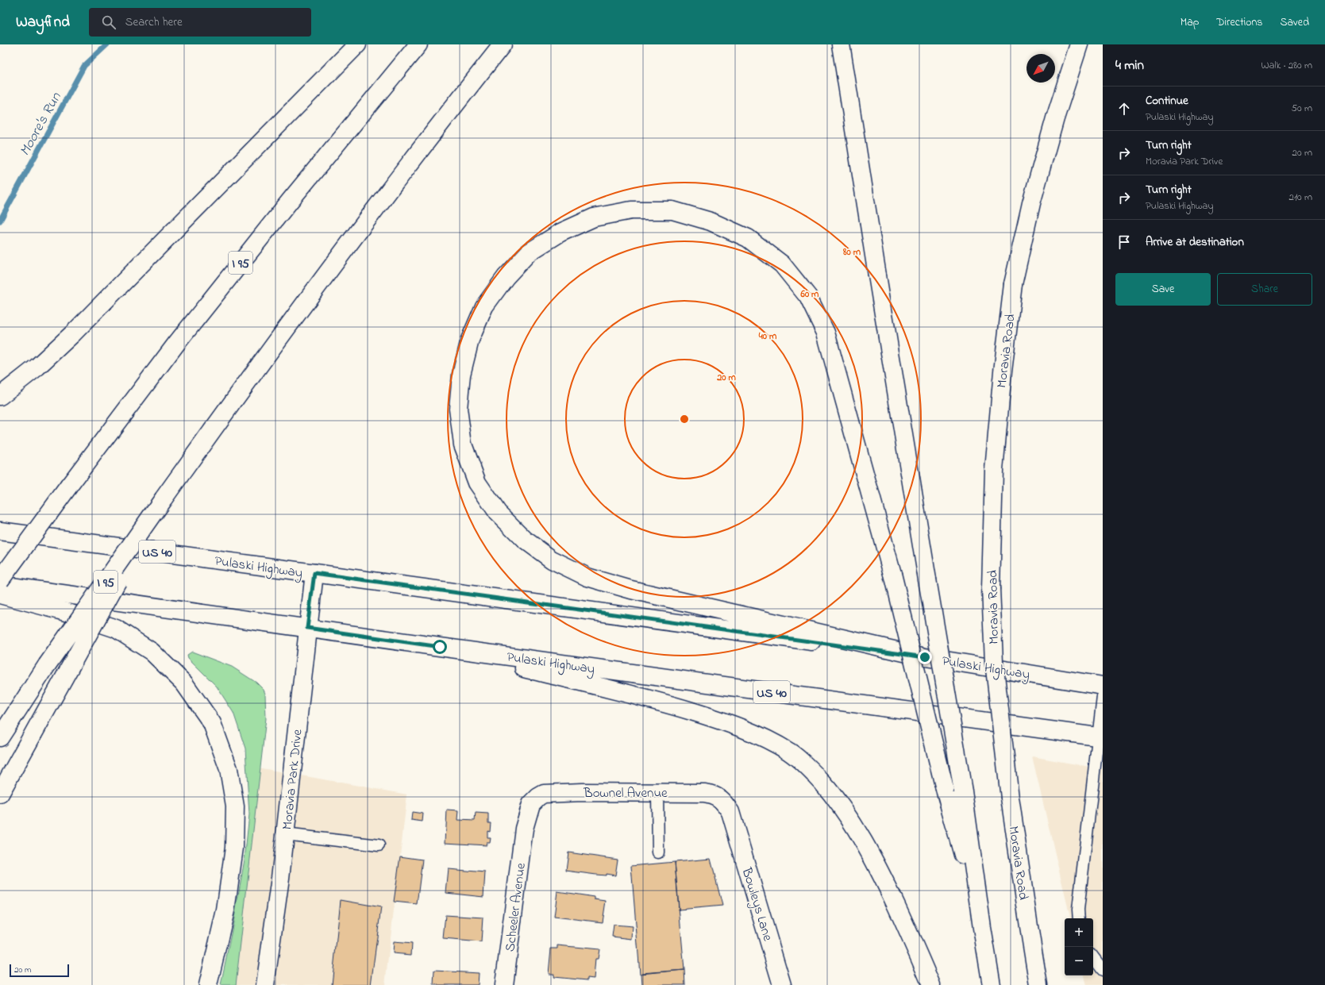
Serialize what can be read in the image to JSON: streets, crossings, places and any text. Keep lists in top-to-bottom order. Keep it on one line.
{"streets":{"main road":["I 95","Moravia Road","US 40","Pulaski Highway","Moravia Park Drive","Bownel Avenue","Bowleys Lane","Scheeler Avenue"]},"crossings":[["Pulaski Highway","Moravia Park Drive"],["Bownel Avenue","Bowleys Lane"],["Bownel Avenue","Scheeler Avenue"]],"water":["Moore's Run"],"scale_bar":"20 m","north":"bottom left","page":{"header":"Wayfind","search":"Search here","nav":["Map","Directions","Saved"],"heading":["4 min","Walk · 280 m"],"list":[["Continue","Pulaski Highway","50 m"],["Turn right","Moravia Park Drive","20 m"],["Turn right","Pulaski Highway","210 m"],"Arrive at destination"],"buttons":["Save","Share"],"map_buttons":["+","−"],"scale":"20 m"},"rings":["80 m","60 m","40 m","20 m"]}
